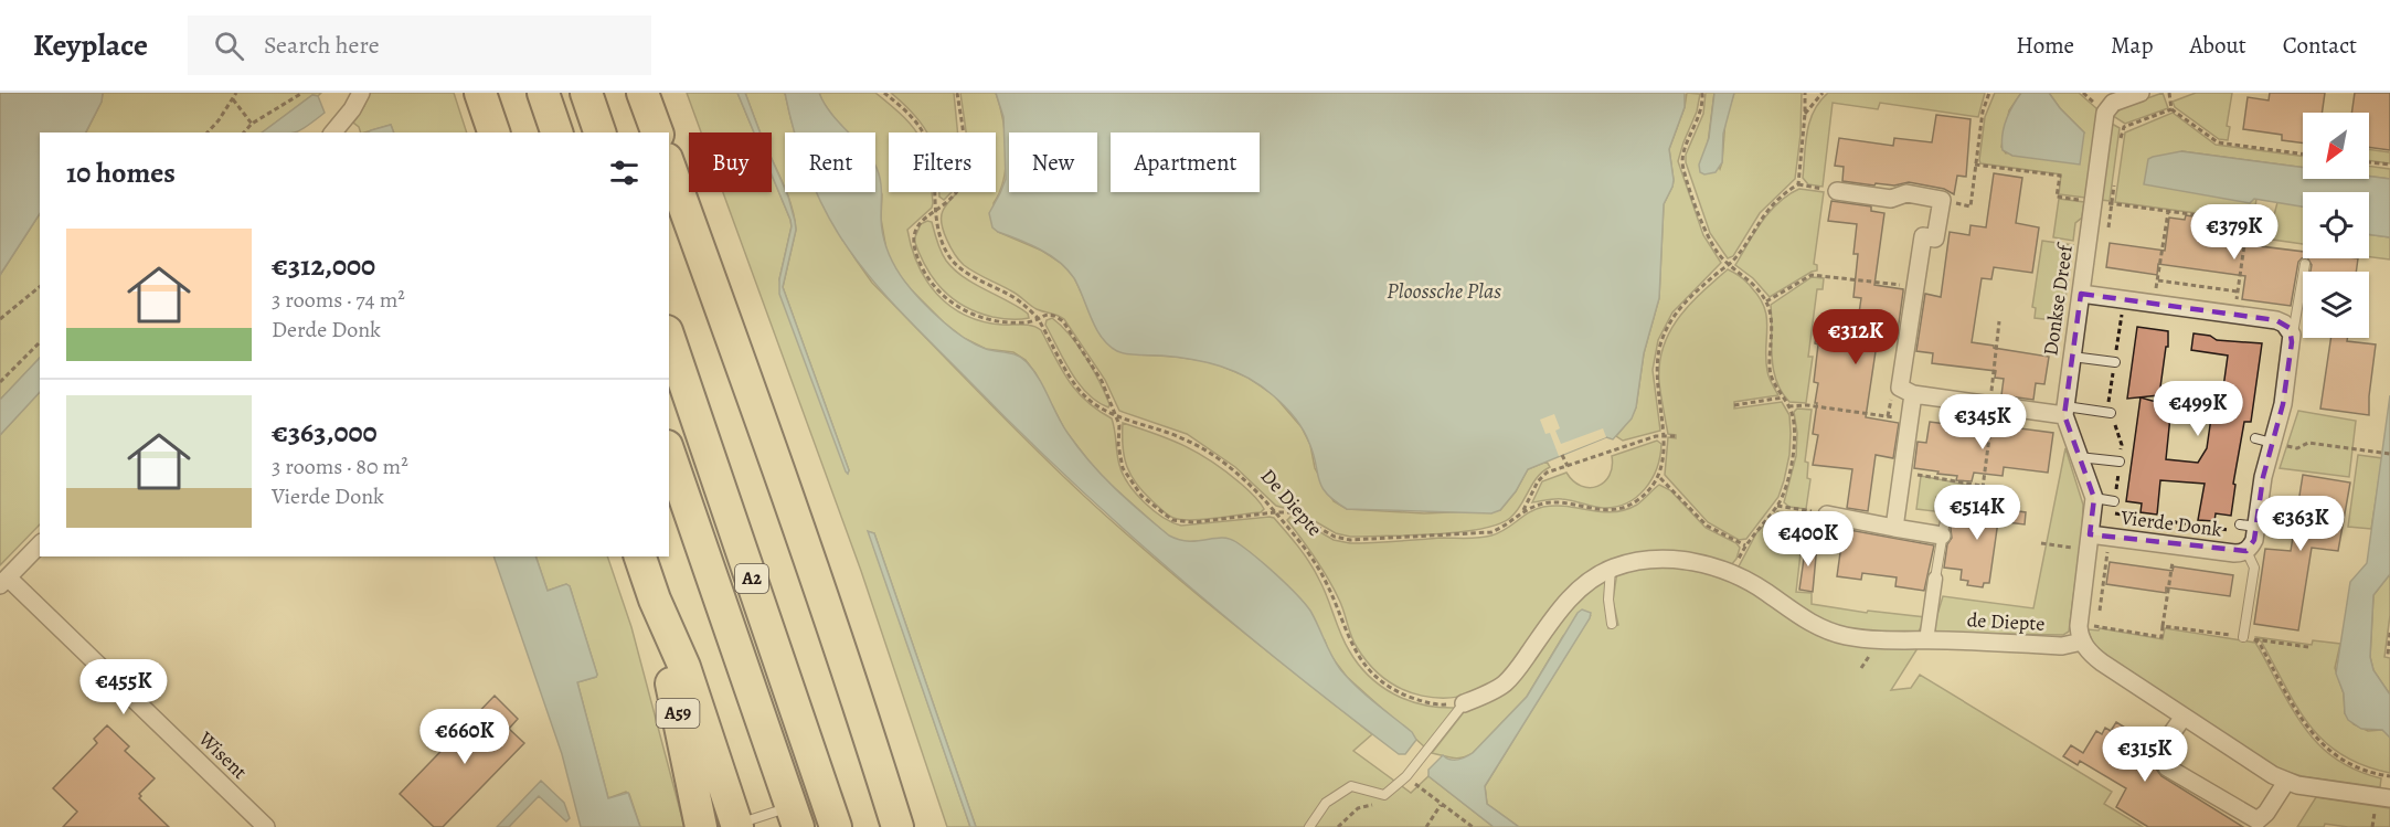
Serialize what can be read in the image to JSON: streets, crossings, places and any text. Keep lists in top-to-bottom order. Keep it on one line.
{"streets":{"highway":["A2","A59"],"street":["Donkse Dreef","Vierde Donk","de Diepte","Wisent"],"path":["De Diepte"]},"crossings":[["Donkse Dreef","Vierde Donk"],["Donkse Dreef","de Diepte"]],"water":["Ploossche Plas"],"north":"bottom left","page":{"header":"Keyplace","search":"Search here","nav":["Home","Map","About","Contact"],"chip":["Buy","Rent","Filters","New","Apartment"],"heading":"10 homes","price":["€379K","€312K","€499K","€345K","€514K","€363K","€400K","€455K","€660K","€315K"],"list":[{"name":"€312,000","note":"3 rooms · 74 m² · Derde Donk"},{"name":"€363,000","note":"3 rooms · 80 m² · Vierde Donk"}]}}
